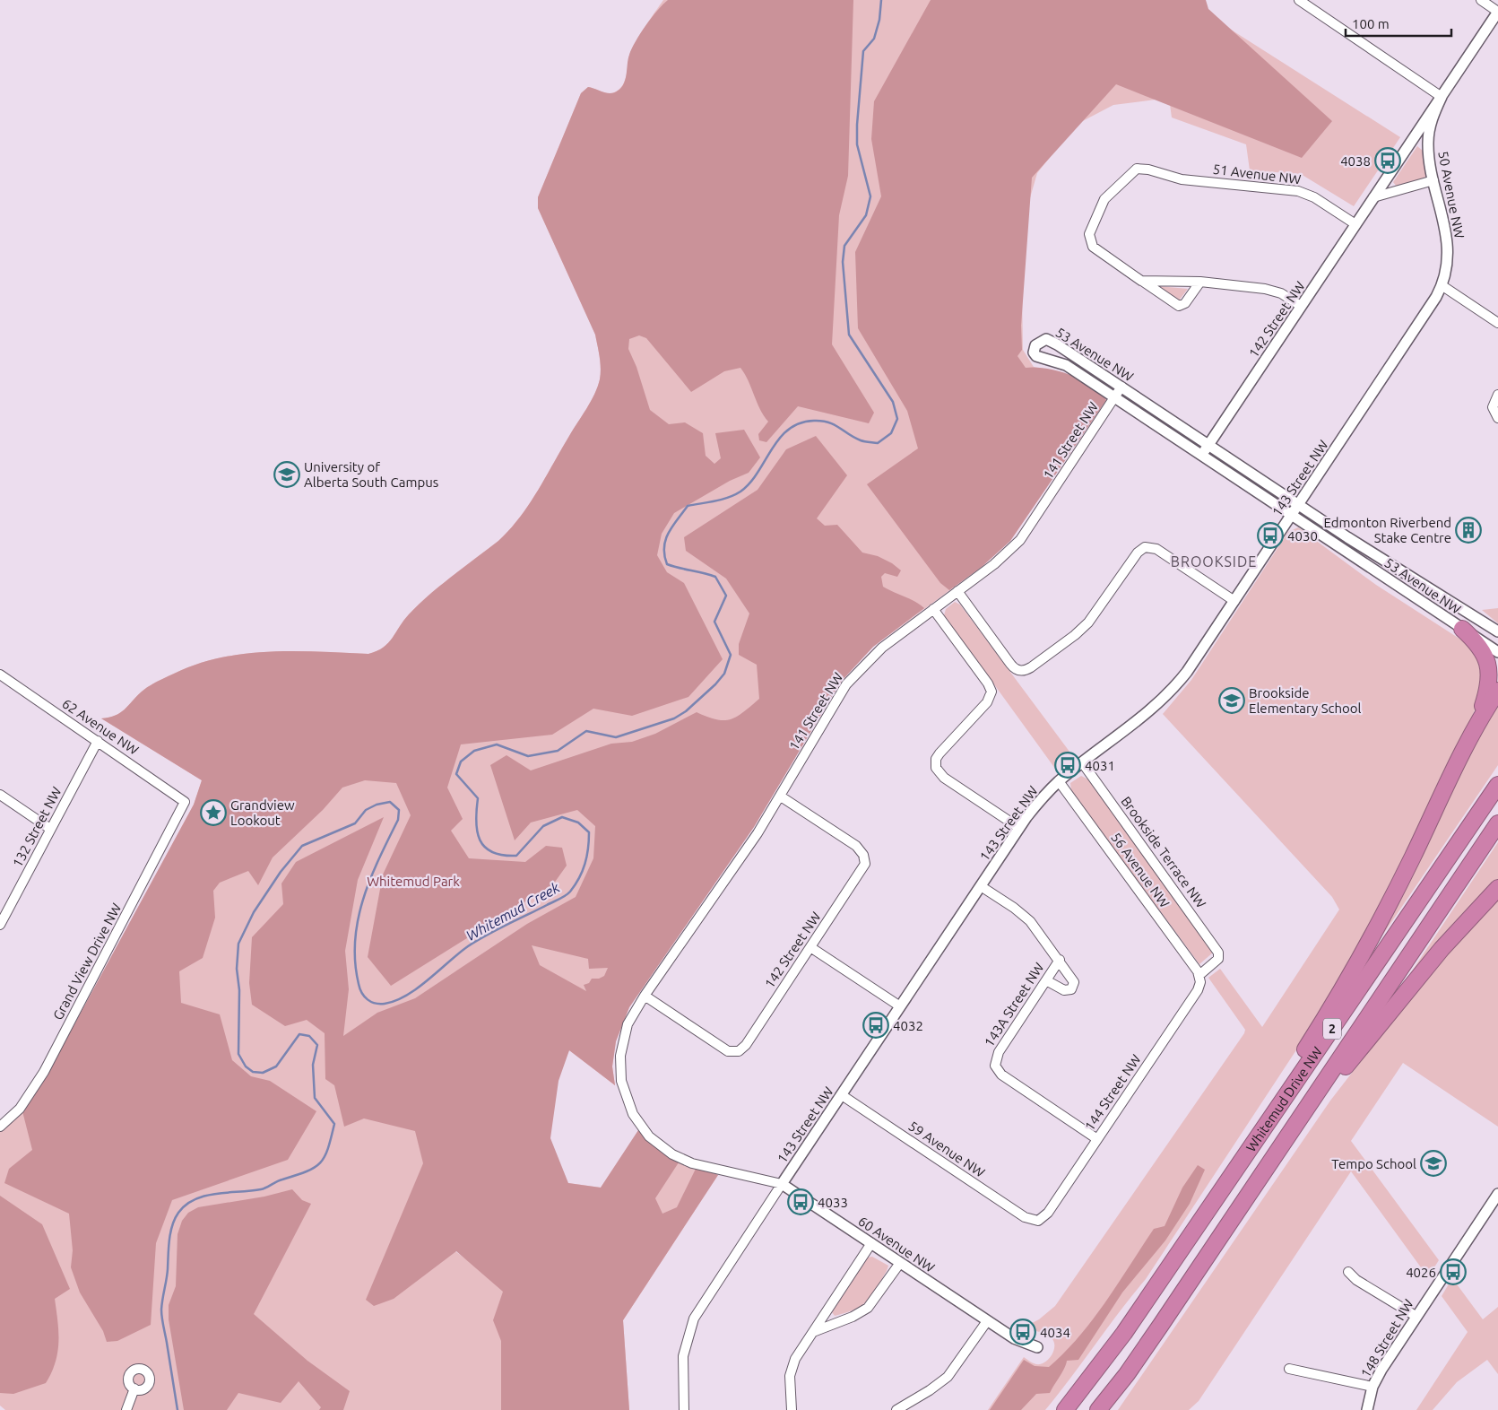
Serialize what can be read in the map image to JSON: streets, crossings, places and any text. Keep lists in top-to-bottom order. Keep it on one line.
{"streets":{"highway":["2","Whitemud Drive NW"],"street":["51 Avenue NW","50 Avenue NW","142 Street NW","53 Avenue NW","141 Street NW","143 Street NW","62 Avenue NW","132 Street NW","Brookside Terrace NW","56 Avenue NW","Grand View Drive NW","143A Street NW","144 Street NW","59 Avenue NW","60 Avenue NW","148 Street NW"]},"crossings":[["51 Avenue NW","142 Street NW"],["50 Avenue NW","142 Street NW"],["50 Avenue NW","143 Street NW"],["142 Street NW","53 Avenue NW"],["142 Street NW","141 Street NW"],["53 Avenue NW","141 Street NW"],["53 Avenue NW","143 Street NW"],["141 Street NW","60 Avenue NW"],["143 Street NW","Brookside Terrace NW"],["143 Street NW","56 Avenue NW"],["143 Street NW","59 Avenue NW"],["143 Street NW","60 Avenue NW"],["62 Avenue NW","132 Street NW"],["62 Avenue NW","Grand View Drive NW"],["Brookside Terrace NW","56 Avenue NW"],["Brookside Terrace NW","144 Street NW"],["56 Avenue NW","144 Street NW"],["143A Street NW","144 Street NW"],["144 Street NW","59 Avenue NW"]],"districts":["BROOKSIDE"],"water":["Whitemud Creek"],"parks":["Whitemud Park"],"places":{"bus stop":["4038","4030","4031","4032","4033","4026","4034"],"school or university":["University of Alberta South Campus","Brookside Elementary School","Tempo School"],"building":["Edmonton Riverbend Stake Centre"],"place":["Grandview Lookout"]},"scale_bar":"100 m"}
